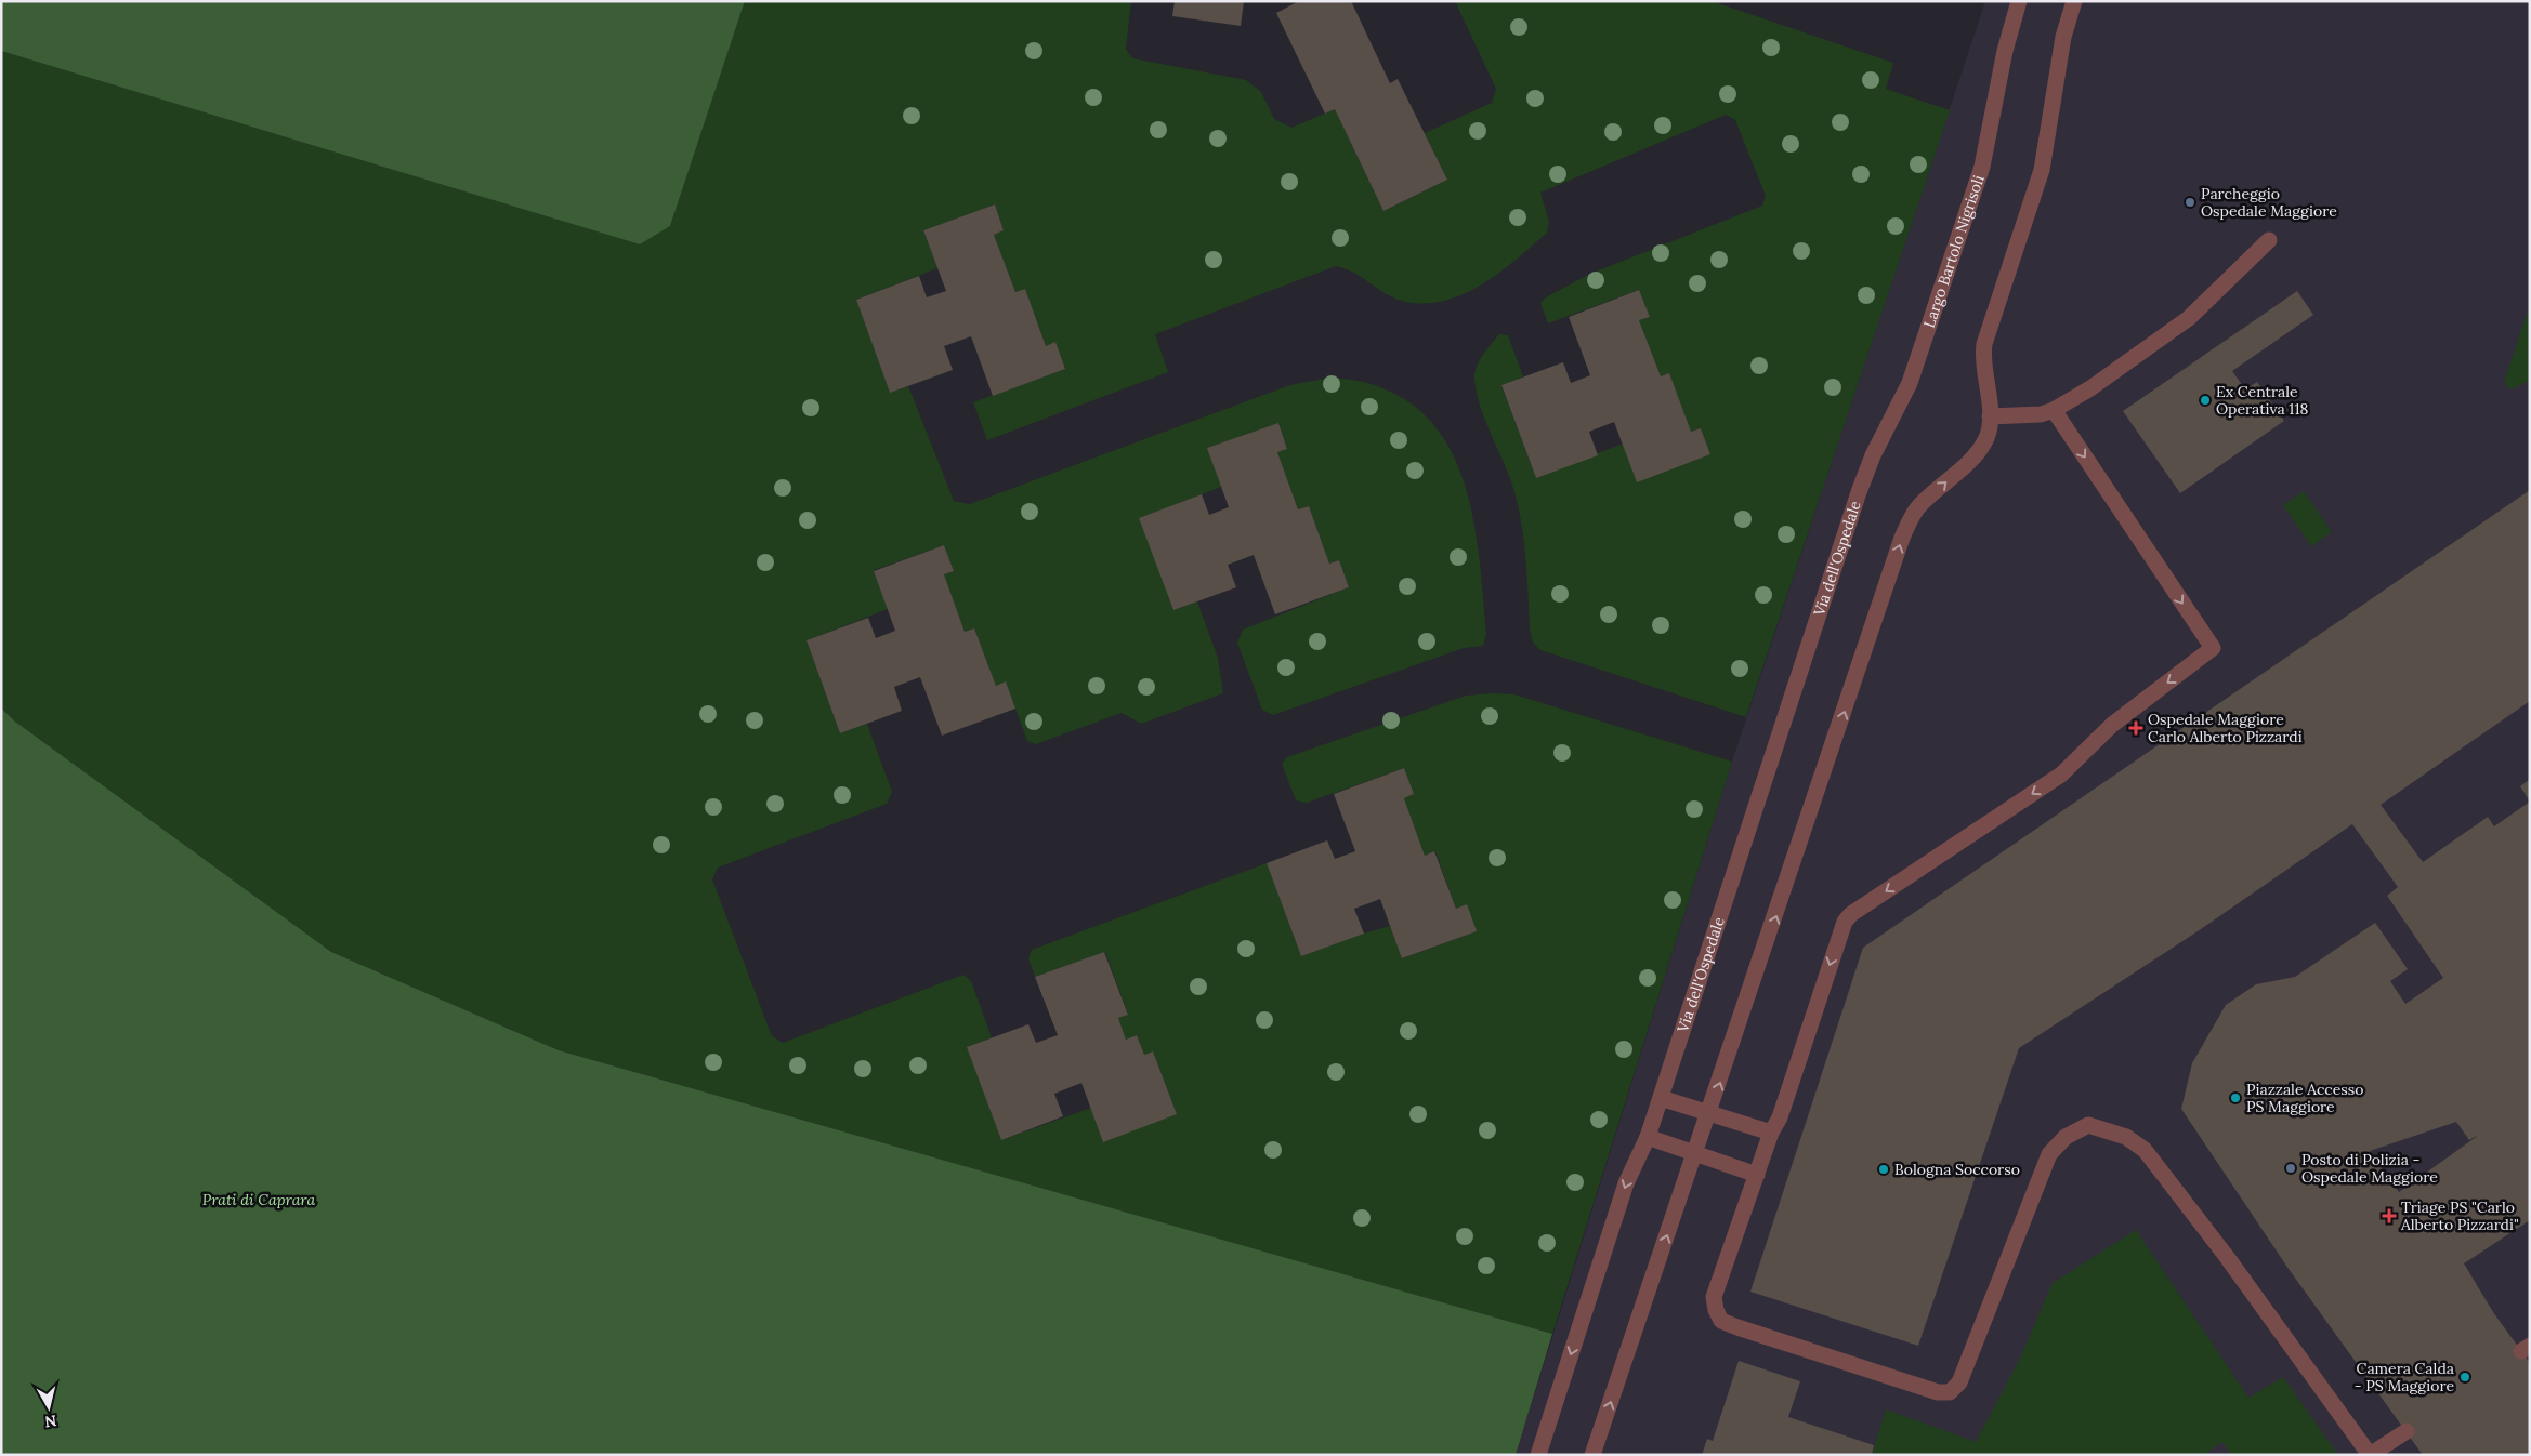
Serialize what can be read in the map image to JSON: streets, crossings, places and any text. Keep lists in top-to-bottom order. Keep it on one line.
{"streets":{"street":["Largo Bartolo Nigrisoli","Via dell'Ospedale"]},"crossings":[["Largo Bartolo Nigrisoli","Via dell'Ospedale"]],"parks":["Prati di Caprara"],"places":{"other":["Parcheggio Ospedale Maggiore","Ex Centrale Operativa 118","Piazzale Accesso PS Maggiore","Posto di Polizia - Ospedale Maggiore","Bologna Soccorso","Camera Calda - PS Maggiore"],"health":["Ospedale Maggiore Carlo Alberto Pizzardi","Triage PS \"Carlo Alberto Pizzardi\""]},"north":"bottom"}
